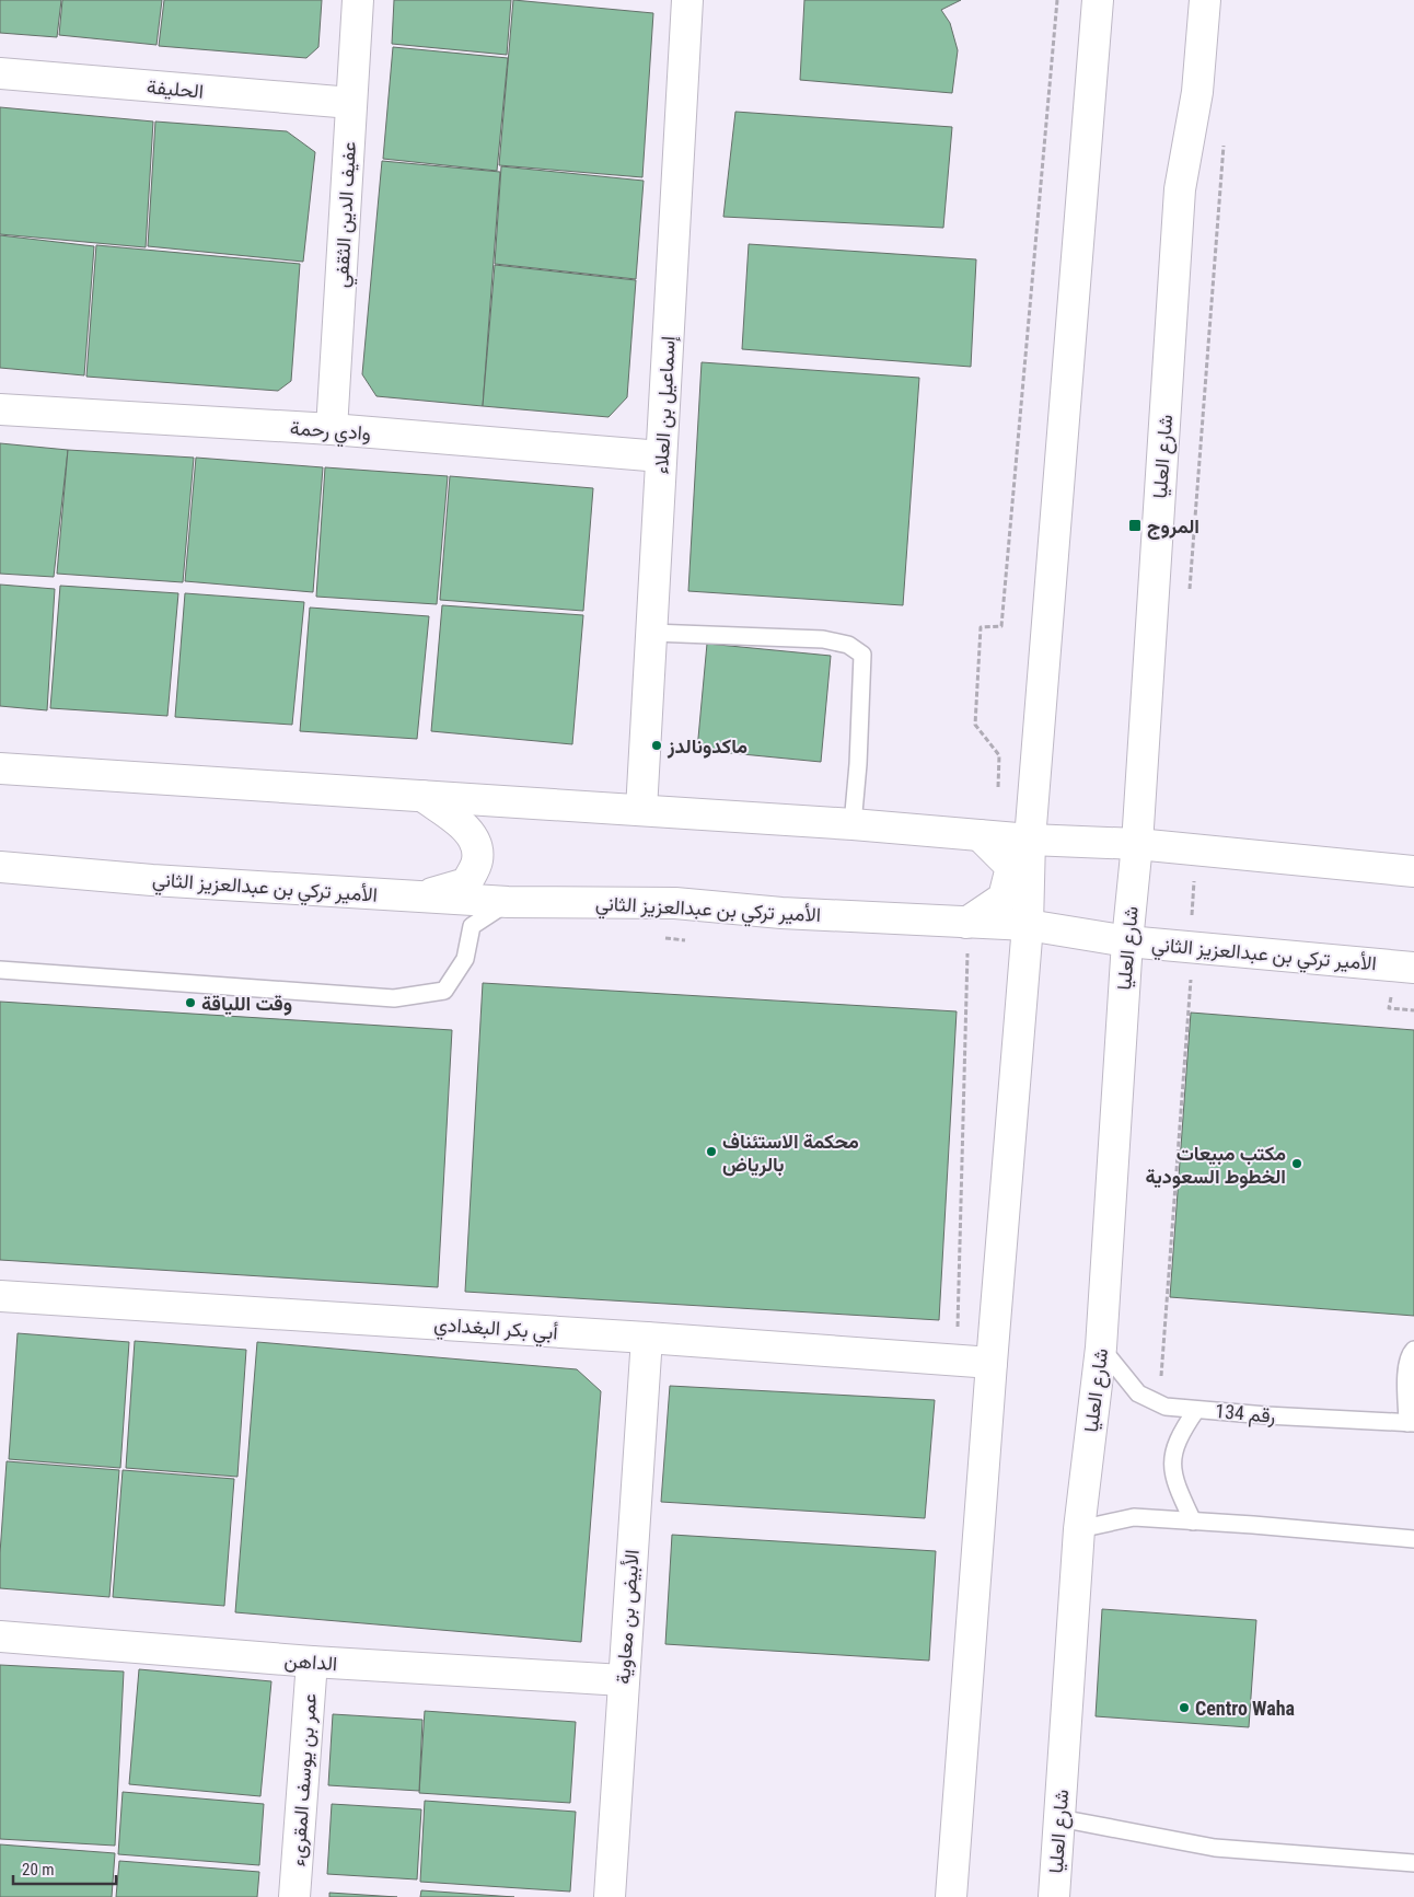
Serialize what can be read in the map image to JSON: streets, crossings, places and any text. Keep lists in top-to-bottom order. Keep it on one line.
{"streets":{"street":["الحليفة","عفيف الدين الثقفي","إسماعيل بن العلاء","وادي رحمة","شارع العليا","الأمير تركي بن عبدالعزيز الثاني","أبي بكر البغدادي","الأبيض بن معاوية","الداهن","عمر بن يوسف المقرىء"],"lane":["رقم 134"]},"crossings":[["الحليفة","عفيف الدين الثقفي"],["عفيف الدين الثقفي","وادي رحمة"],["إسماعيل بن العلاء","وادي رحمة"],["شارع العليا","الأمير تركي بن عبدالعزيز الثاني"],["شارع العليا","رقم 134"],["أبي بكر البغدادي","الأبيض بن معاوية"],["الأبيض بن معاوية","الداهن"],["الداهن","عمر بن يوسف المقرىء"]],"places":{"transit":["المروج"],"other":["ماكدونالدز","وقت اللياقة","محكمة الاستئناف بالرياض","مكتب مبيعات الخطوط السعودية","Centro Waha"]},"scale_bar":"20 m"}
